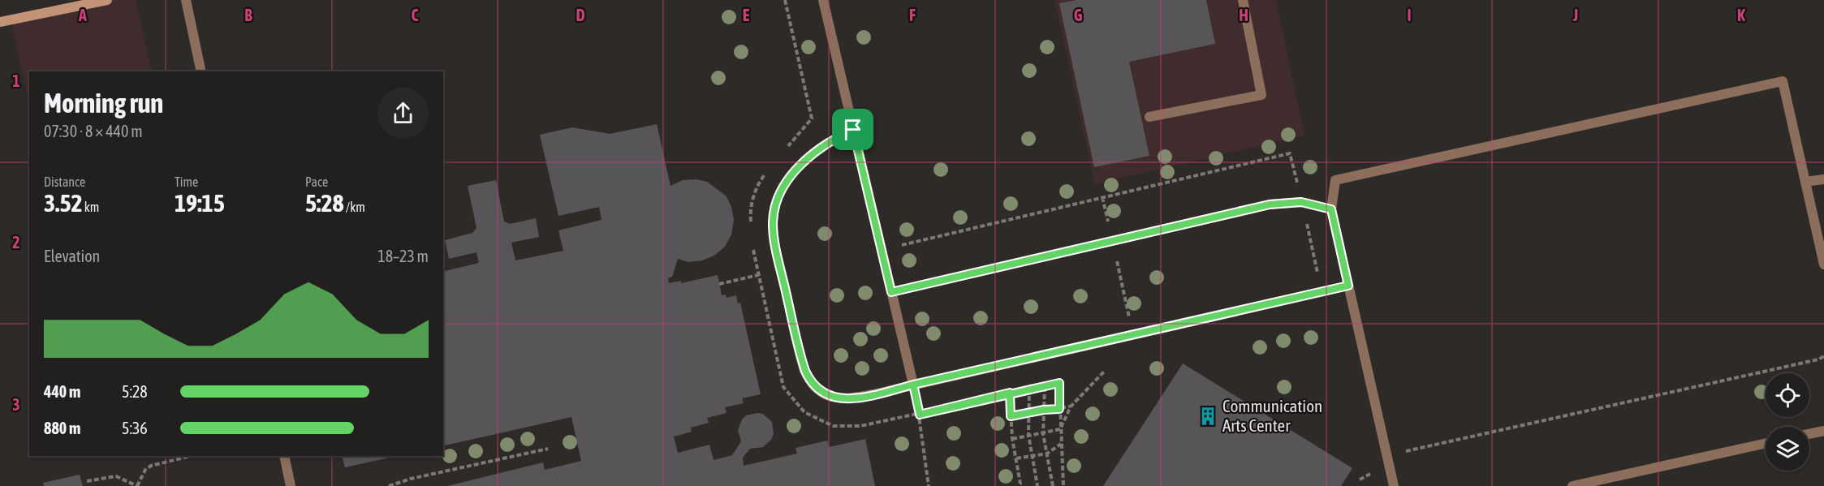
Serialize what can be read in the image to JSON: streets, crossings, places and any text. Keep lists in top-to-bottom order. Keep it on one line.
{"places":{"building":["Communication Arts Center"]},"page":{"heading":["Morning run","07:30 · 8 × 440 m"],"stats":[["Distance","3.52 km"],["Time","19:15"],["Pace","5:28 /km"]],"chart":["Elevation","18–23 m"],"list":[{"name":"440 m","note":"5:28"},{"name":"880 m","note":"5:36"}]},"grid":{"columns":["A","B","C","D","E","F","G","H","I","J","K"],"rows":["1","2","3"]}}
